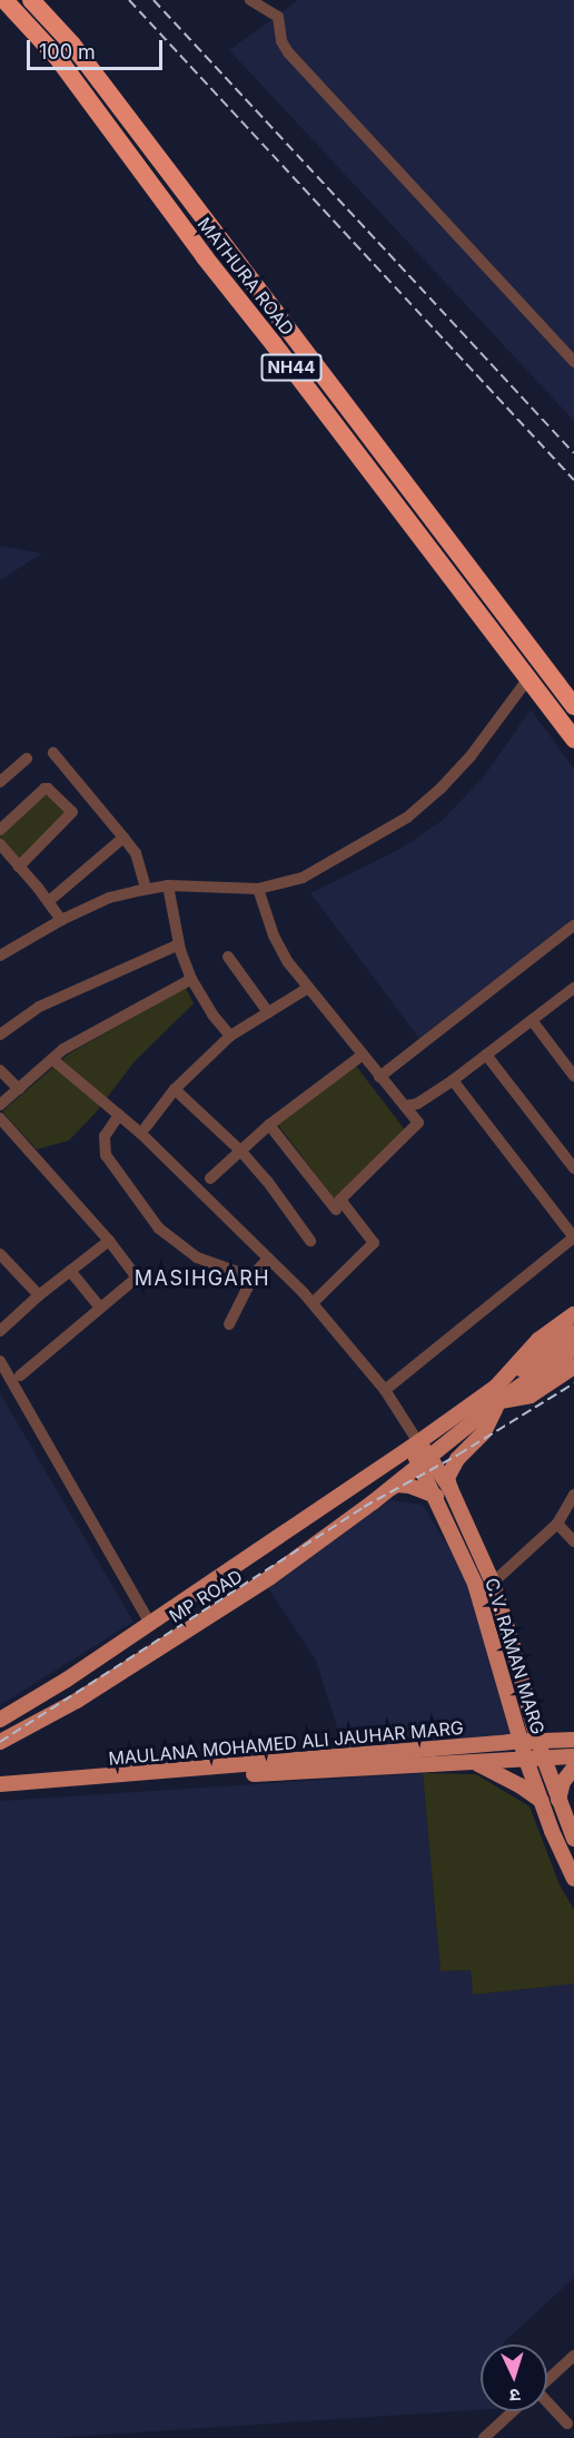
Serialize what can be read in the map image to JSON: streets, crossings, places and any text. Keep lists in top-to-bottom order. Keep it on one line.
{"streets":{"highway":["MATHURA ROAD","NH44"],"main road":["MP ROAD","C.V. RAMAN MARG","MAULANA MOHAMED ALI JAUHAR MARG"]},"crossings":[["MP ROAD","C.V. RAMAN MARG"],["C.V. RAMAN MARG","MAULANA MOHAMED ALI JAUHAR MARG"]],"districts":["MASIHGARH"],"scale_bar":"100 m","north":"bottom"}
